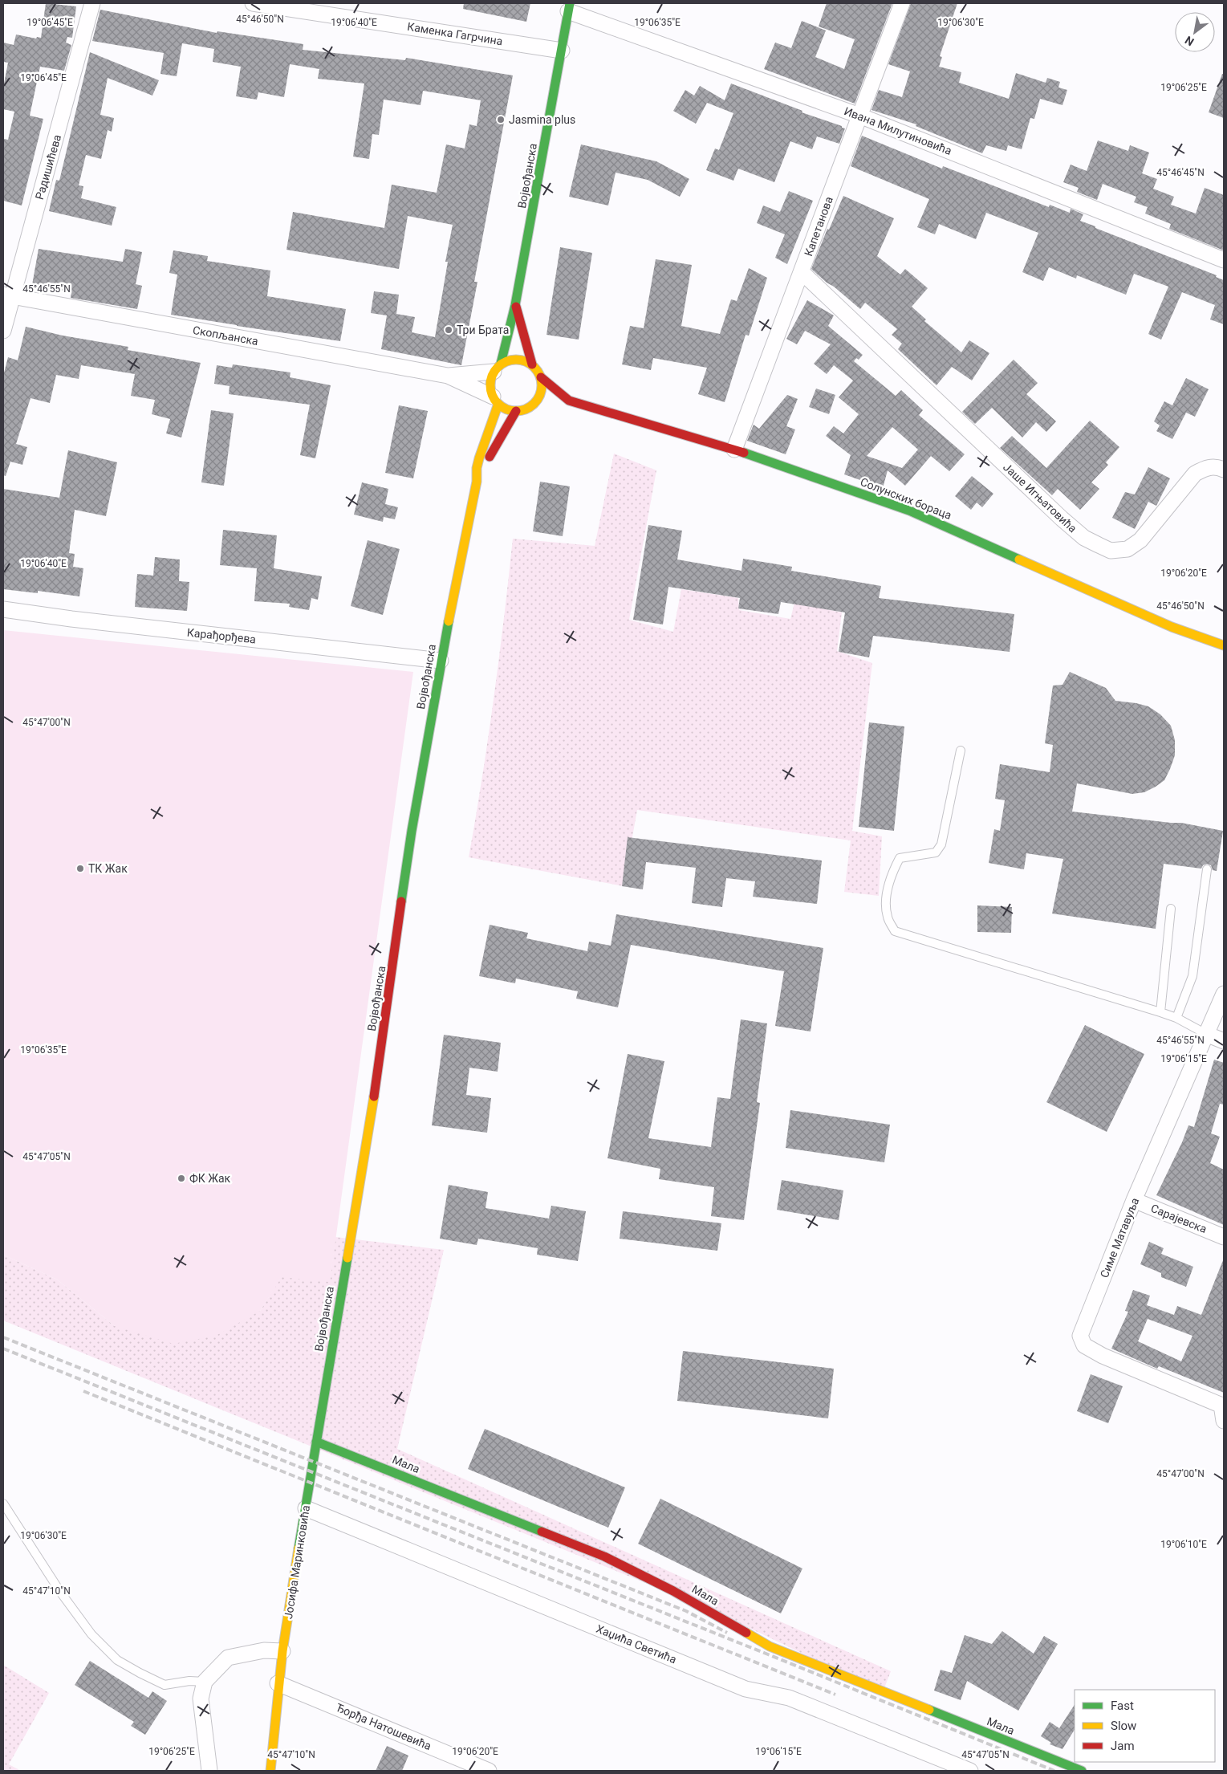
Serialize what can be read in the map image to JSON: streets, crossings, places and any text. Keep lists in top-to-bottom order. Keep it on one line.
{"streets":{"street":["Каменка Гагрчина","Ивана Милутиновића","Радишићева","Војвођанска","Капетанова","Скопљанска","Јаше Игњатовића","Солунских бораца","Карађорђева","Сарајевска","Симе Матавуља","Мала","Јосифа Маринковића","Хаџића Светића","Ђорђа Натошевића"]},"crossings":[["Каменка Гагрчина","Војвођанска"],["Ивана Милутиновића","Војвођанска"],["Ивана Милутиновића","Капетанова"],["Радишићева","Скопљанска"],["Војвођанска","Скопљанска"],["Војвођанска","Солунских бораца"],["Војвођанска","Карађорђева"],["Војвођанска","Мала"],["Војвођанска","Јосифа Маринковића"],["Капетанова","Јаше Игњатовића"],["Капетанова","Солунских бораца"],["Скопљанска","Солунских бораца"],["Сарајевска","Симе Матавуља"],["Јосифа Маринковића","Хаџића Светића"],["Јосифа Маринковића","Ђорђа Натошевића"]],"places":["Jasmina plus","Три Брата","ТК Жак","ФК Жак"],"legend":["Fast","Slow","Jam"],"north":"bottom left","coordinates":["45°46'50\"N","19°06'45\"E","19°06'40\"E","19°06'35\"E","19°06'30\"E","19°06'25\"E","45°46'45\"N","45°46'55\"N","19°06'20\"E","45°47'00\"N","19°06'15\"E","45°47'05\"N","19°06'10\"E","45°47'10\"N"]}
